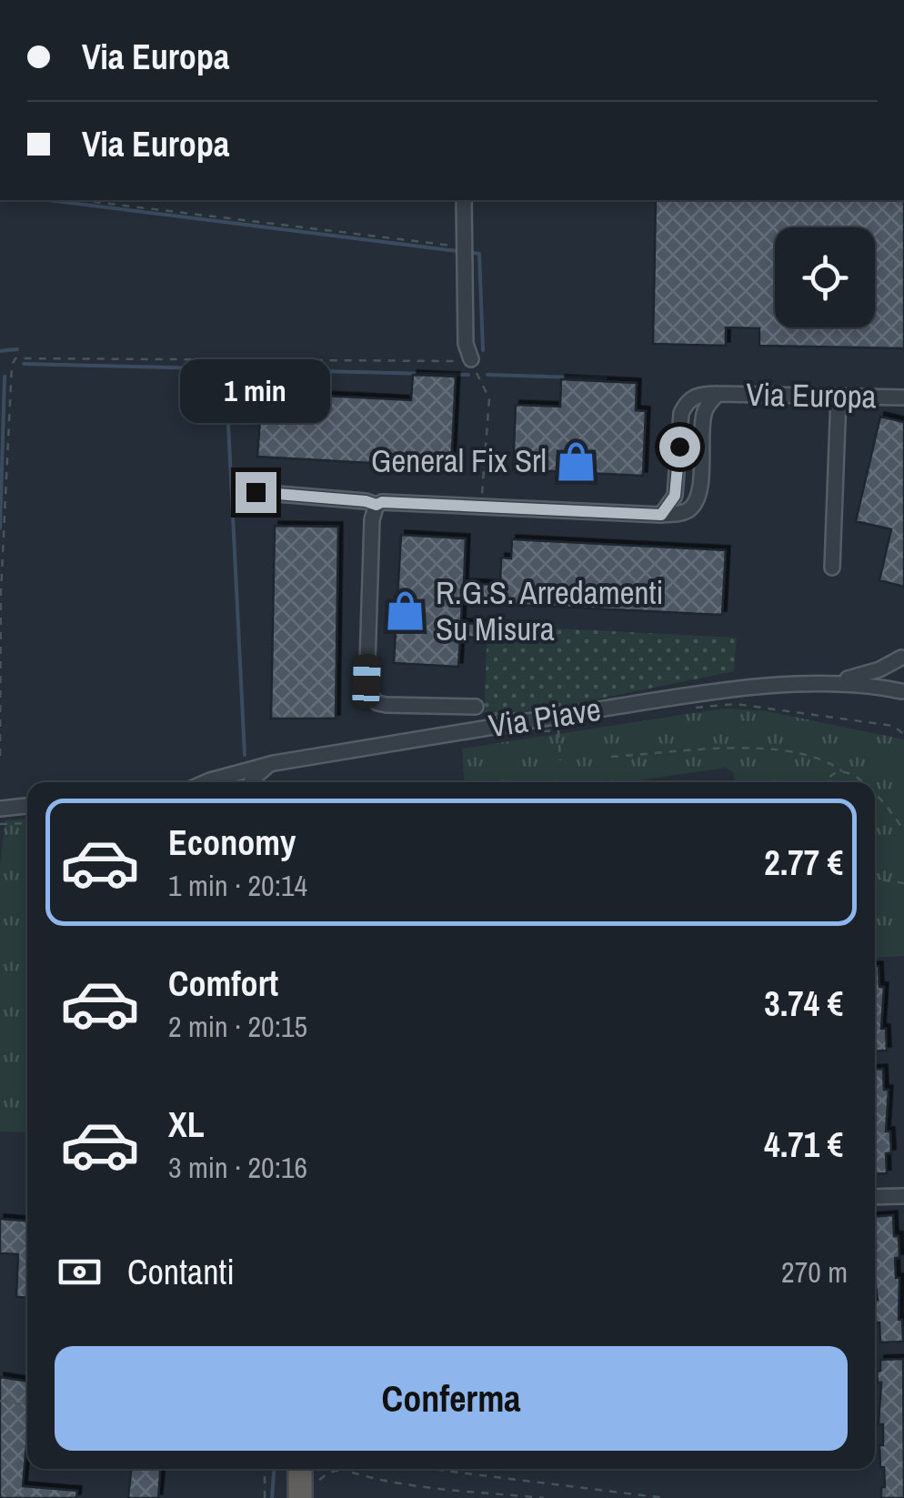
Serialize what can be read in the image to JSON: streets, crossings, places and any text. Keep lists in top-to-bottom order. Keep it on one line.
{"streets":{"street":["Via Europa","Via Piave"]},"places":{"shop":["General Fix Srl","R.G.S. Arredamenti Su Misura"]},"page":{"banner":["Via Europa","Via Europa"],"bubble":"1 min","list":[{"name":"Economy","note":"1 min · 20:14","value":"2.77 €"},{"name":"Comfort","note":"2 min · 20:15","value":"3.74 €"},{"name":"XL","note":"3 min · 20:16","value":"4.71 €"}],"pay":["Contanti","270 m"],"buttons":"Conferma"}}
